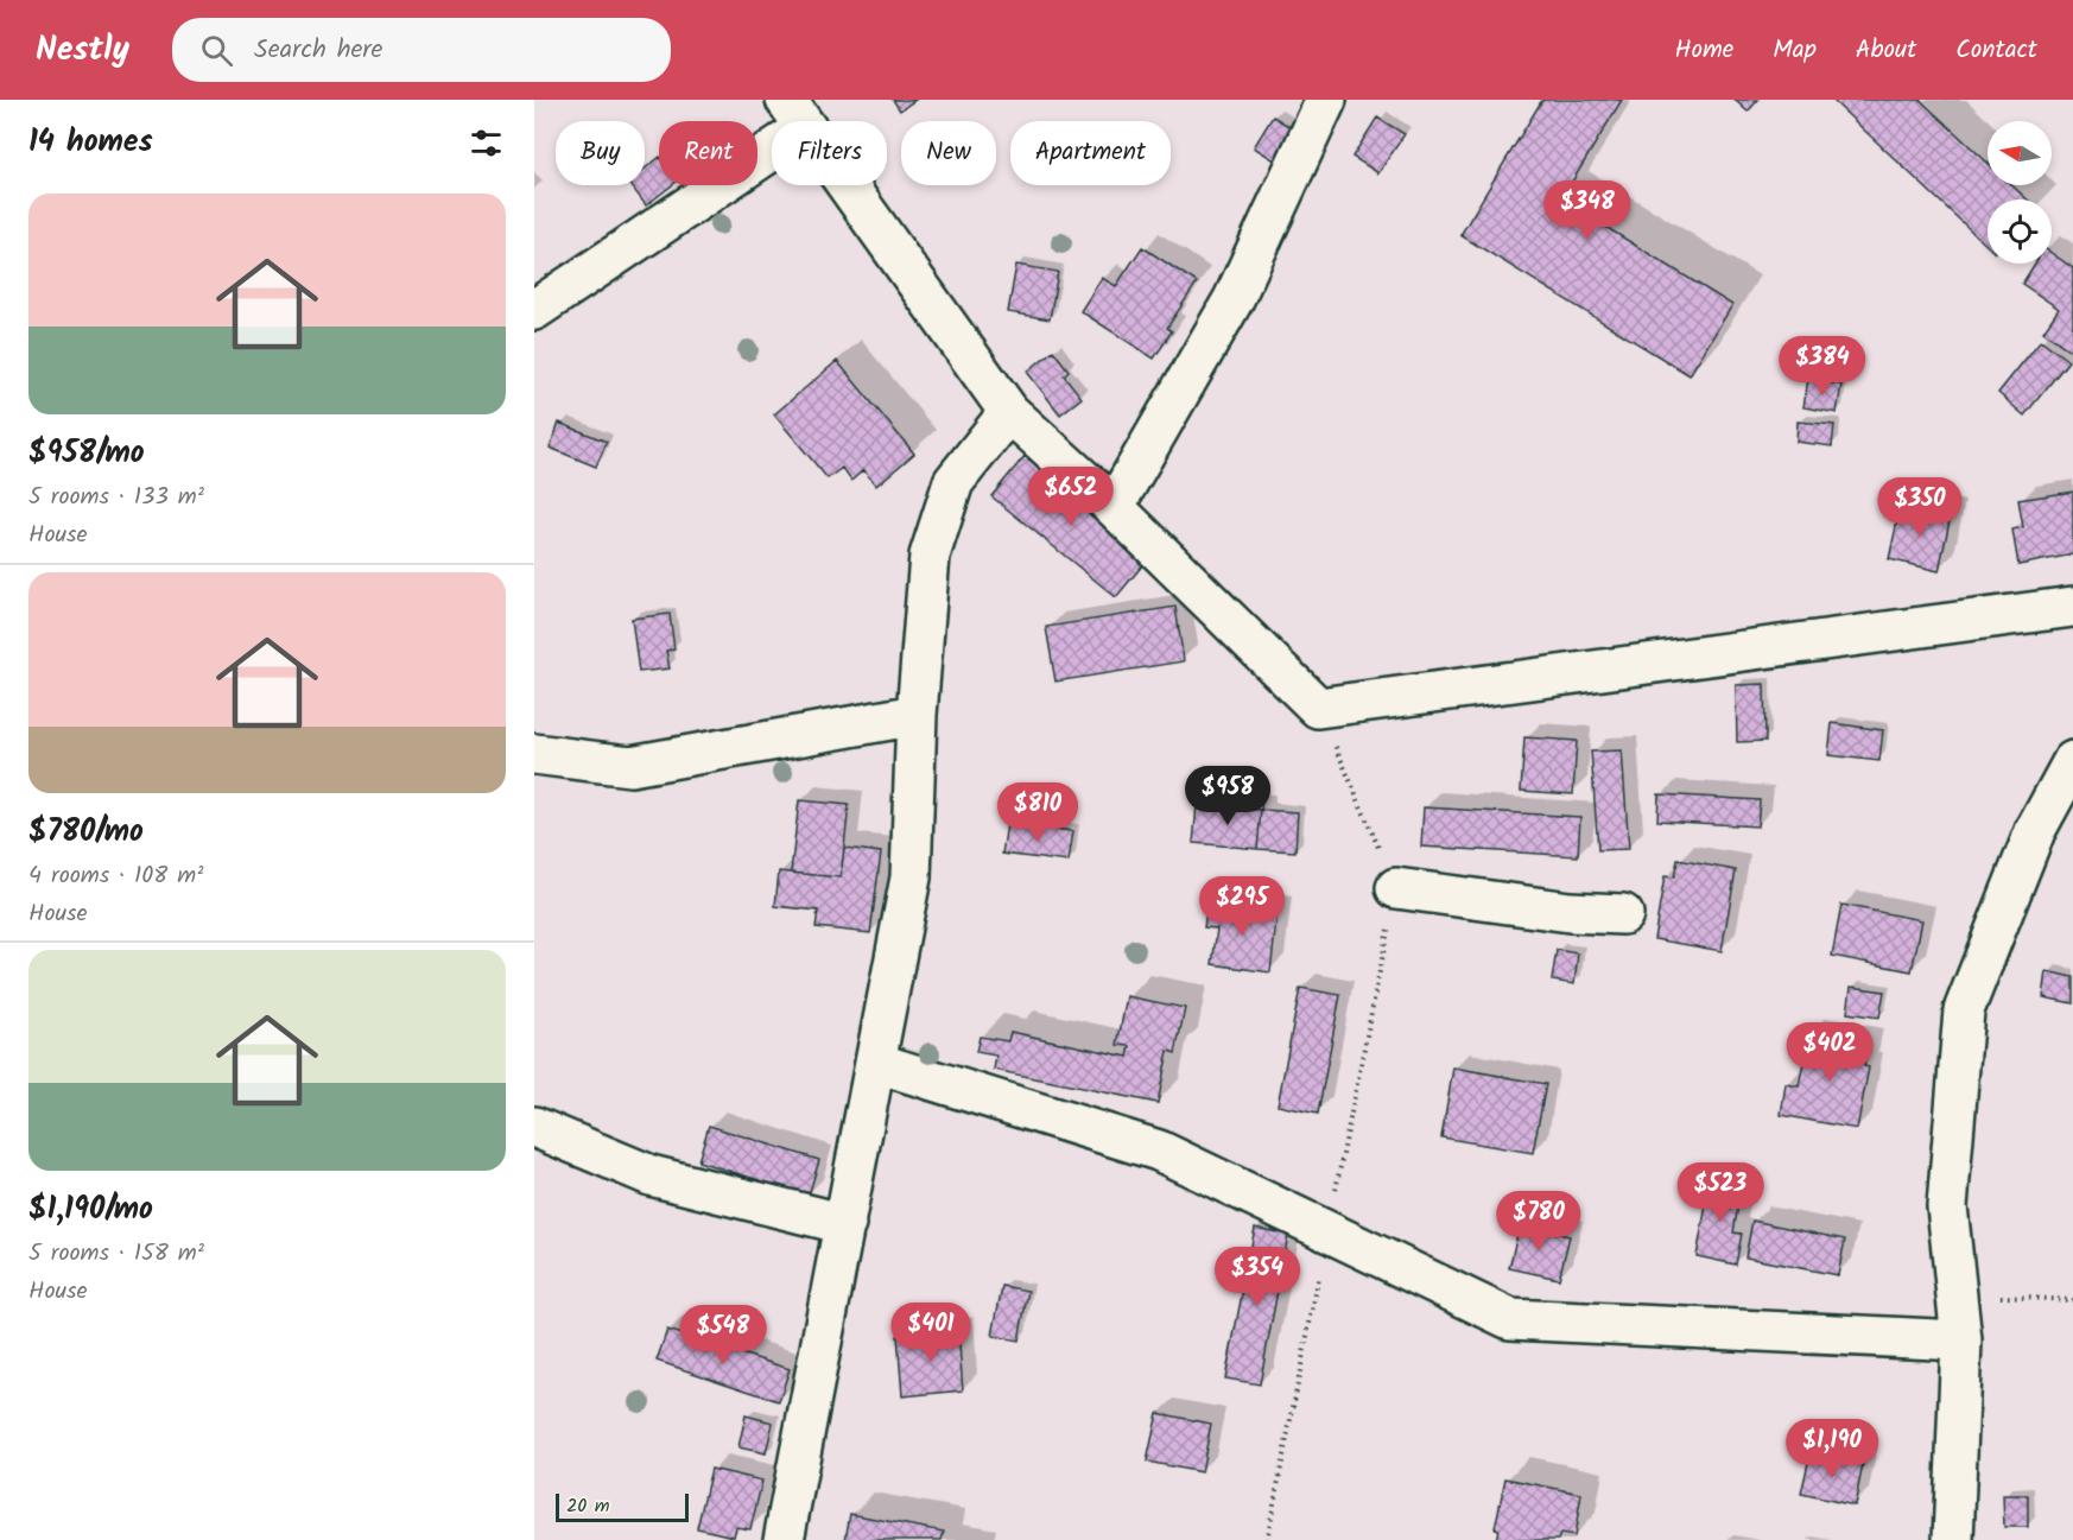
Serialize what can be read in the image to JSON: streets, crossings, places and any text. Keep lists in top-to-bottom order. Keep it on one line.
{"scale_bar":"20 m","north":"left","page":{"header":"Nestly","search":"Search here","nav":["Home","Map","About","Contact"],"heading":"14 homes","chip":["Buy","Rent","Filters","New","Apartment"],"price":["$348","$384","$652","$350","$958","$810","$295","$402","$523","$780","$354","$401","$548","$1,190"],"list":[{"name":"$958/mo","note":"5 rooms · 133 m² · House"},{"name":"$780/mo","note":"4 rooms · 108 m² · House"},{"name":"$1,190/mo","note":"5 rooms · 158 m² · House"}],"scale":"20 m"}}
